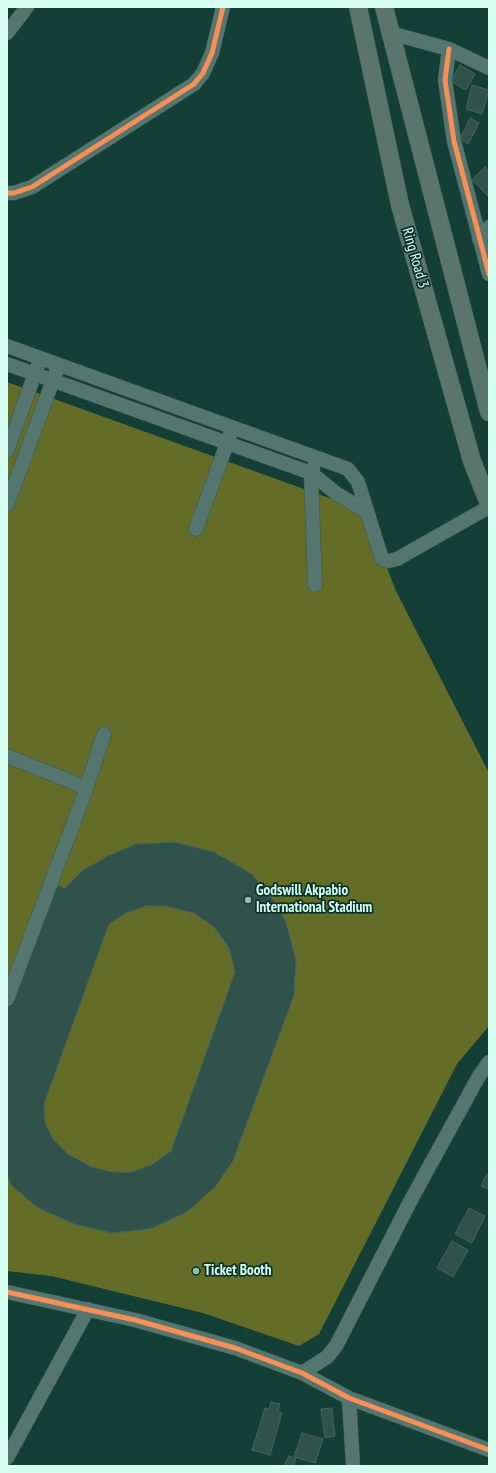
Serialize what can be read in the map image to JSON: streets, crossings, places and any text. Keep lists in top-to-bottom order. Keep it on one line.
{"streets":{"main road":["Ring Road 3"]},"places":["Godswill Akpabio International Stadium","Ticket Booth"]}
